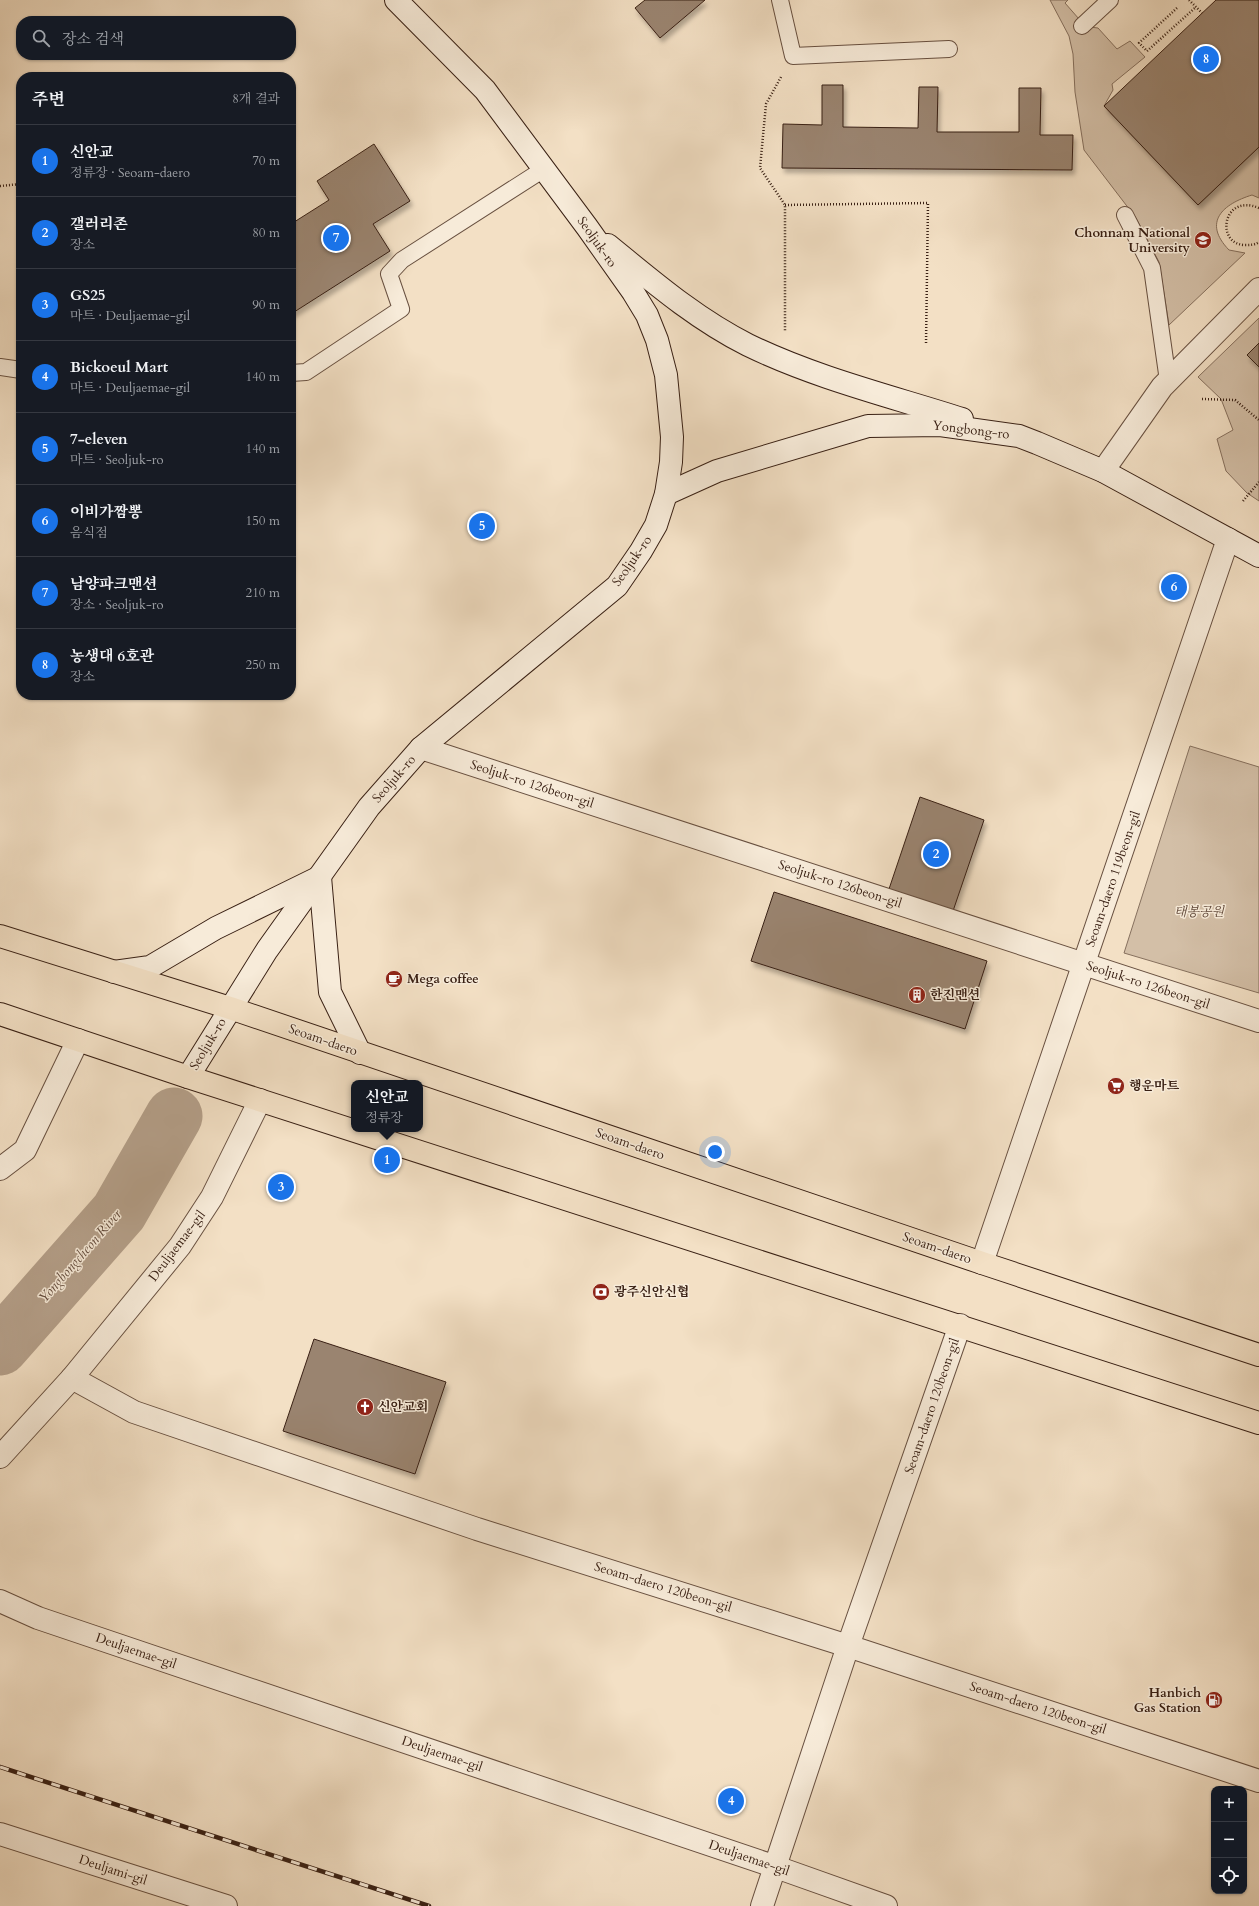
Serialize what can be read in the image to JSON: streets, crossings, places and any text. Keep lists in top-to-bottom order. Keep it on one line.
{"streets":{"main road":["Seoam-daero"],"street":["Seoljuk-ro","Yongbong-ro","Seoljuk-ro 126beon-gil","Seoam-daero 119beon-gil","Deuljaemae-gil","Seoam-daero 120beon-gil","Deuljami-gil"]},"crossings":[["Seoljuk-ro","Yongbong-ro"],["Seoljuk-ro","Seoljuk-ro 126beon-gil"],["Seoljuk-ro","Seoam-daero"],["Yongbong-ro","Seoam-daero 119beon-gil"],["Seoljuk-ro 126beon-gil","Seoam-daero 119beon-gil"],["Seoam-daero 119beon-gil","Seoam-daero"],["Deuljaemae-gil","Seoam-daero 120beon-gil"]],"water":["Yongbongcheon River"],"parks":["태봉공원"],"places":{"school or university":["Chonnam National University"],"cafe":["Mega coffee"],"building":["한진맨션"],"supermarket":["행운마트"],"bank":["광주신안신협"],"church":["신안교회"],"fuel station":["Hanbich Gas Station"]},"page":{"search":"장소 검색","pins":["8","7","5","6","2","1","3","4"],"heading":["주변","8개 결과"],"list":[{"mark":"1","name":"신안교","note":"정류장 · Seoam-daero","value":"70 m"},{"mark":"2","name":"갤러리존","note":"장소","value":"80 m"},{"mark":"3","name":"GS25","note":"마트 · Deuljaemae-gil","value":"90 m"},{"mark":"4","name":"Bickoeul Mart","note":"마트 · Deuljaemae-gil","value":"140 m"},{"mark":"5","name":"7-eleven","note":"마트 · Seoljuk-ro","value":"140 m"},{"mark":"6","name":"이비가짬뽕","note":"음식점","value":"150 m"},{"mark":"7","name":"남양파크맨션","note":"장소 · Seoljuk-ro","value":"210 m"},{"mark":"8","name":"농생대 6호관","note":"장소","value":"250 m"}],"popup":["신안교","정류장"],"map_buttons":["+","−"]}}
